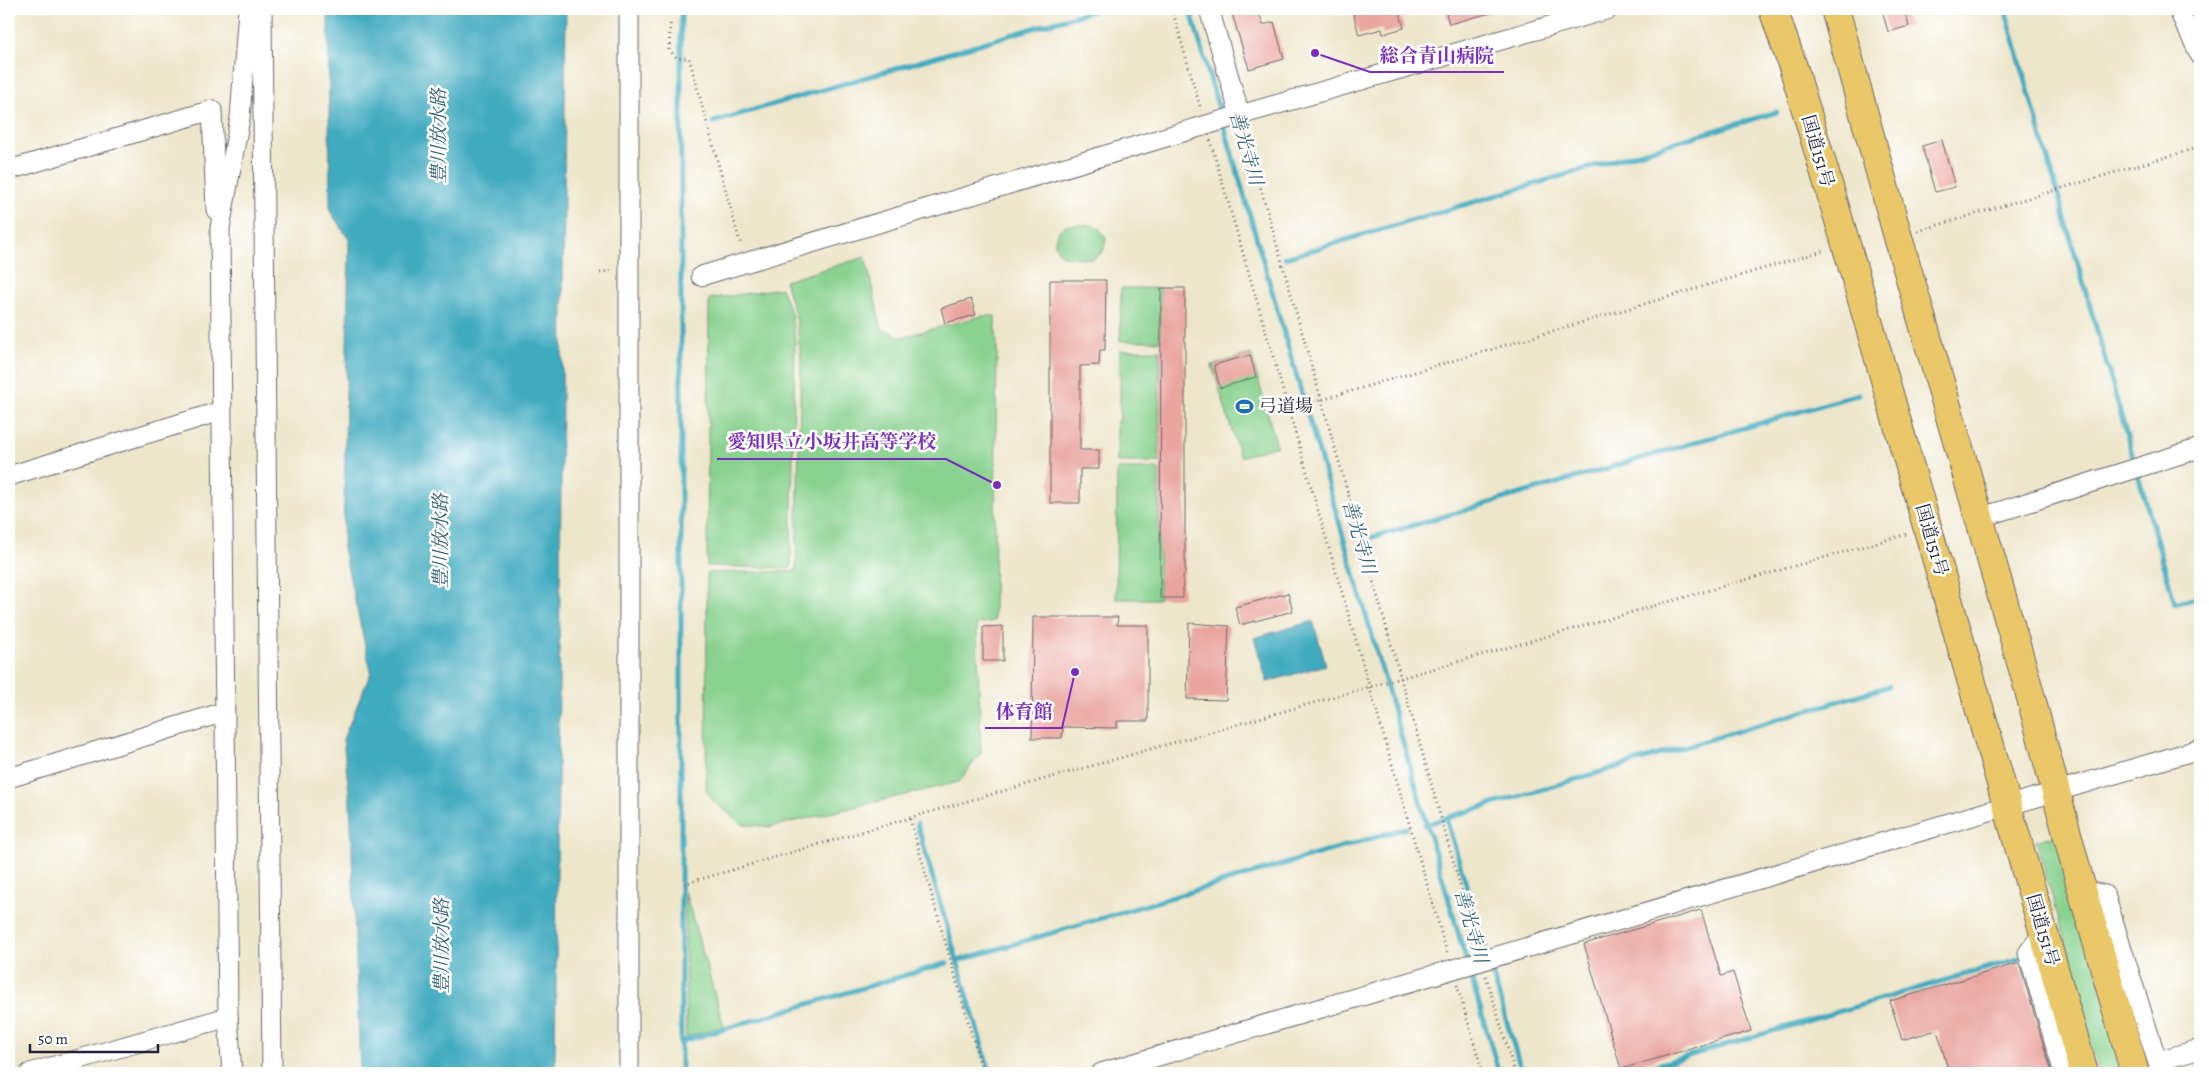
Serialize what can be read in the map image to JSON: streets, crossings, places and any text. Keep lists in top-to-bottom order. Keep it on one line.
{"streets":{"highway":["国道151号"]},"water":["豊川放水路","善光寺川"],"places":{"other":["総合青山病院","愛知県立小坂井高等学校","体育館"],"sports":["弓道場"]},"scale_bar":"50 m"}
